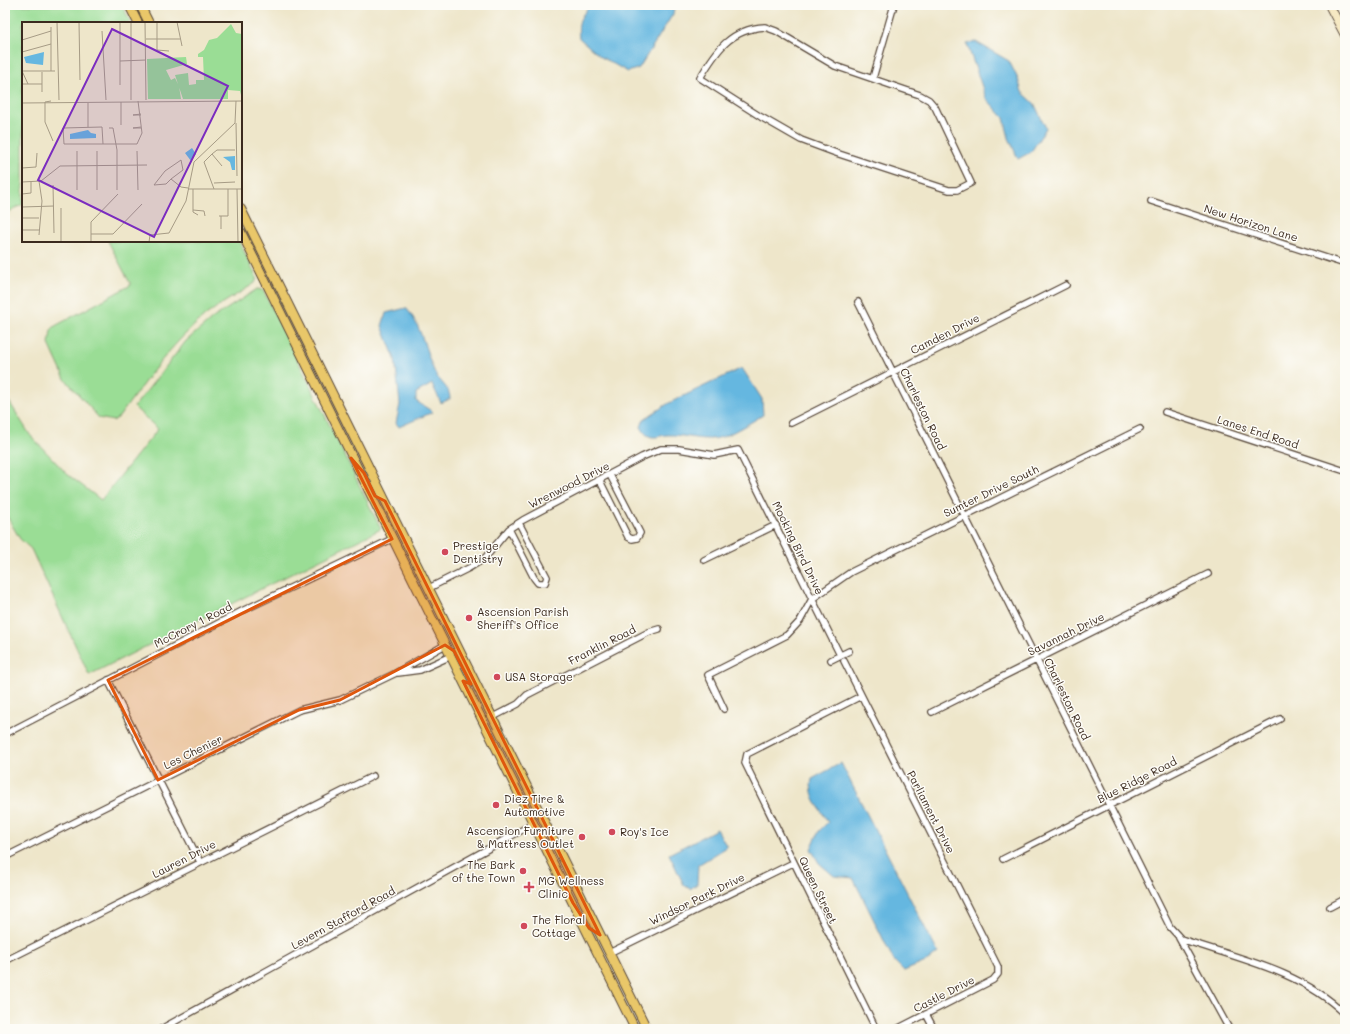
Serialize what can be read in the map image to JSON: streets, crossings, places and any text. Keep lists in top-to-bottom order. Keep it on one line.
{"streets":{"street":["New Horizon Lane","Camden Drive","Charleston Road","Lanes End Road","Wrenwood Drive","Sumter Drive South","Mocking Bird Drive","McCrory 1 Road","Savannah Drive","Franklin Road","Les Chenier","Blue Ridge Road","Parliament Drive","Lauren Drive","Queen Street","Windsor Park Drive","Levern Stafford Road","Castle Drive"]},"crossings":[["Camden Drive","Charleston Road"],["Charleston Road","Sumter Drive South"],["Charleston Road","Savannah Drive"],["Charleston Road","Blue Ridge Road"],["Wrenwood Drive","Mocking Bird Drive"],["Sumter Drive South","Mocking Bird Drive"],["Parliament Drive","Queen Street"],["Parliament Drive","Castle Drive"],["Queen Street","Windsor Park Drive"]],"places":{"other":["Prestige Dentistry","Ascension Parish Sheriff's Office","USA Storage","Diez Tire & Automotive","Roy's Ice","Ascension Furniture & Mattress Outlet","The Bark of the Town","The Floral Cottage"],"health":["MG Wellness Clinic"]}}
